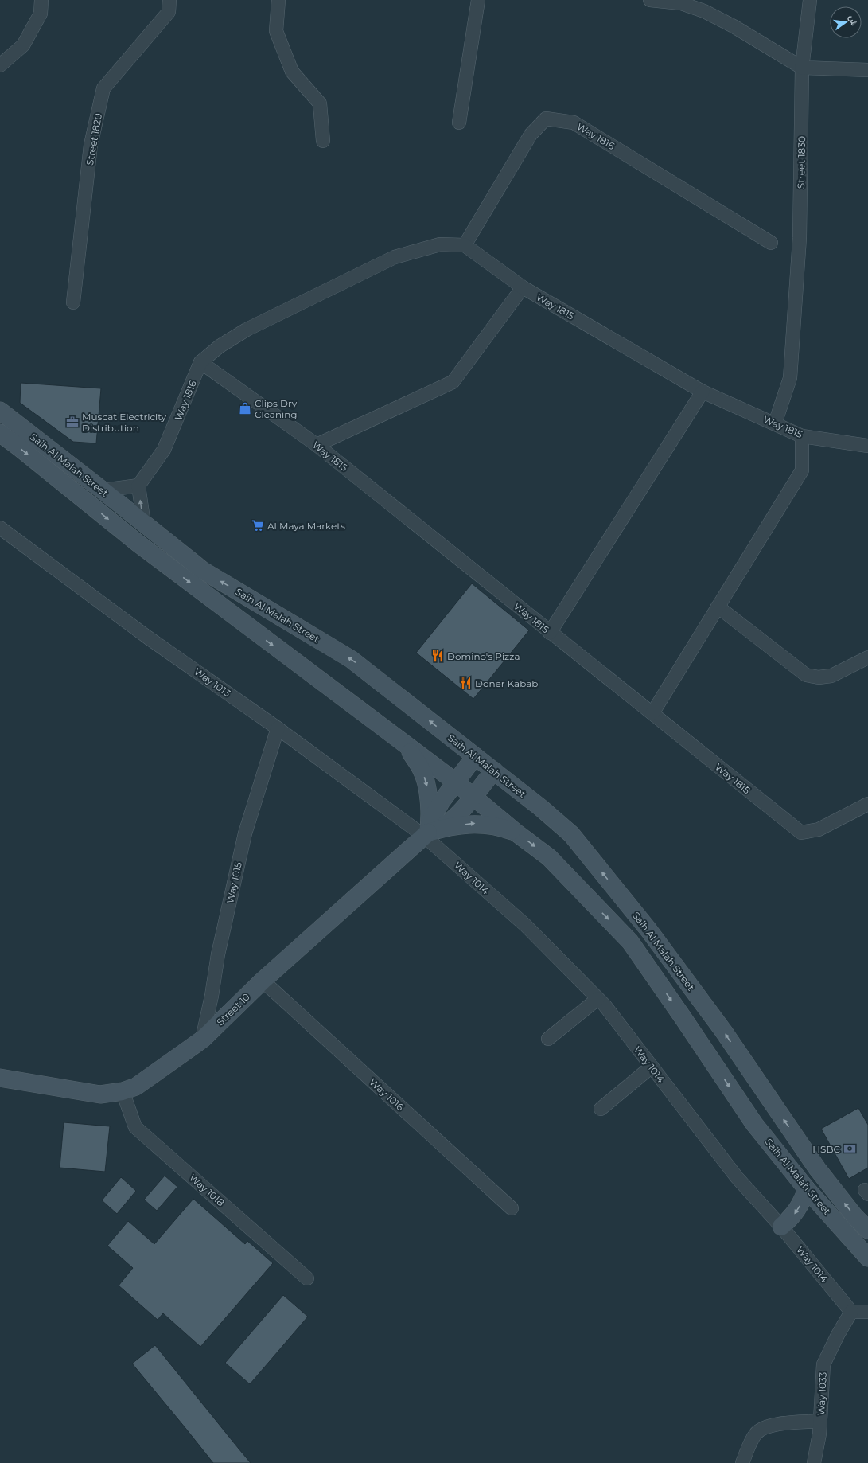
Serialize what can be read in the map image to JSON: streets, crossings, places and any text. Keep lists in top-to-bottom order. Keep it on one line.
{"streets":{"street":["Way 1816","Street 1820","Street 1830","Way 1815","Saih Al Malah Street","Way 1013","Way 1014","Way 1015","Street 10","Way 1016","Way 1018","Way 1033"]},"crossings":[["Way 1816","Way 1815"],["Street 1830","Way 1815"],["Way 1013","Way 1014"],["Way 1013","Way 1015"],["Way 1013","Street 10"],["Way 1014","Street 10"],["Way 1014","Way 1033"],["Way 1015","Street 10"],["Street 10","Way 1016"],["Street 10","Way 1018"]],"places":{"shop":["Clips Dry Cleaning"],"office":["Muscat Electricity Distribution"],"supermarket":["Al Maya Markets"],"restaurant":["Domino's Pizza","Doner Kabab"],"bank":["HSBC"]},"north":"right"}
